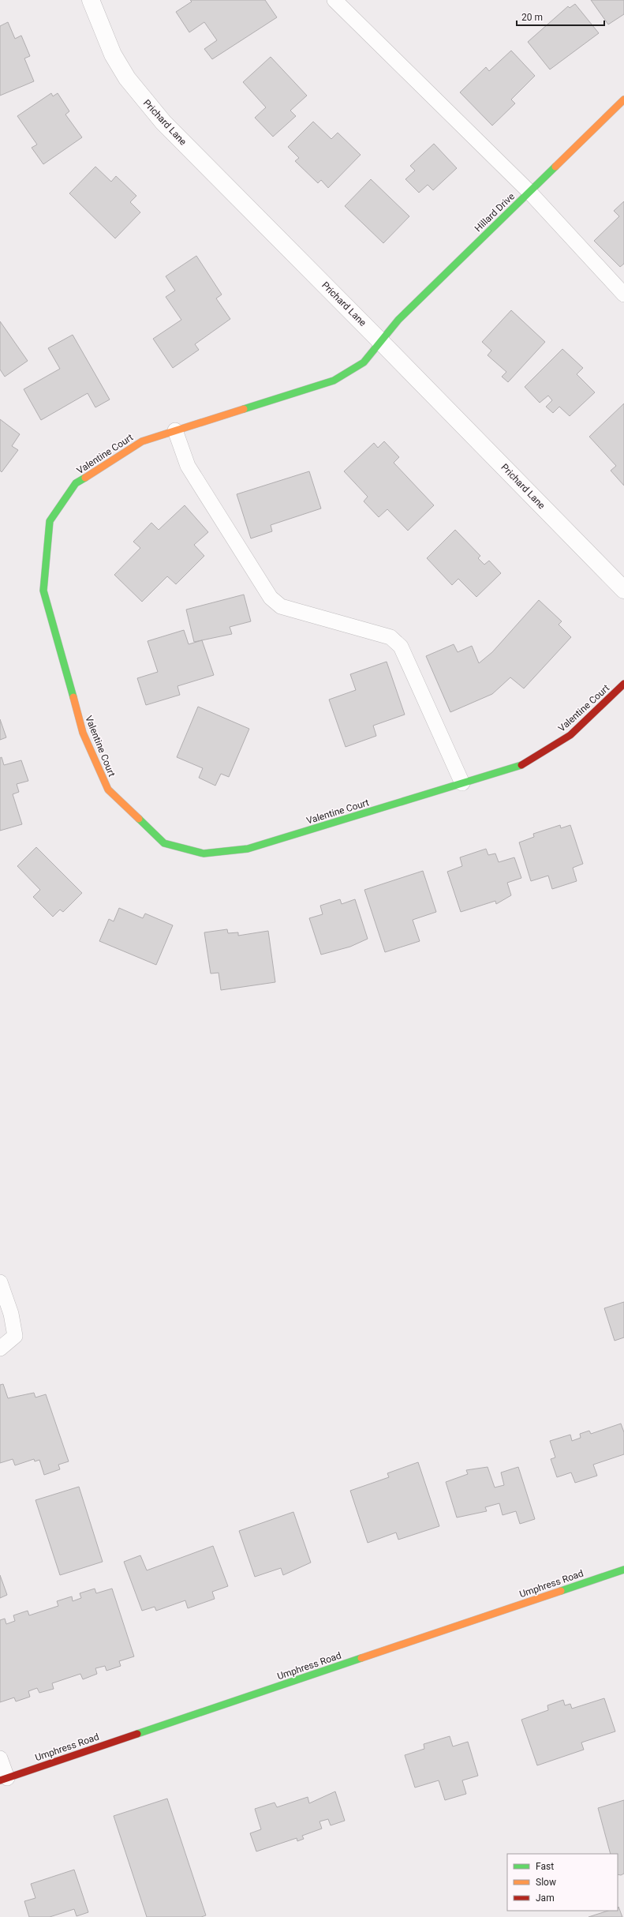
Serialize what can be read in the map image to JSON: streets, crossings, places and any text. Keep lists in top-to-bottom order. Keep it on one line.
{"streets":{"street":["Prichard Lane","Hillard Drive","Valentine Court","Umphress Road"]},"crossings":[["Prichard Lane","Hillard Drive"],["Prichard Lane","Valentine Court"],["Hillard Drive","Valentine Court"]],"legend":["Fast","Slow","Jam"],"scale_bar":"20 m"}
